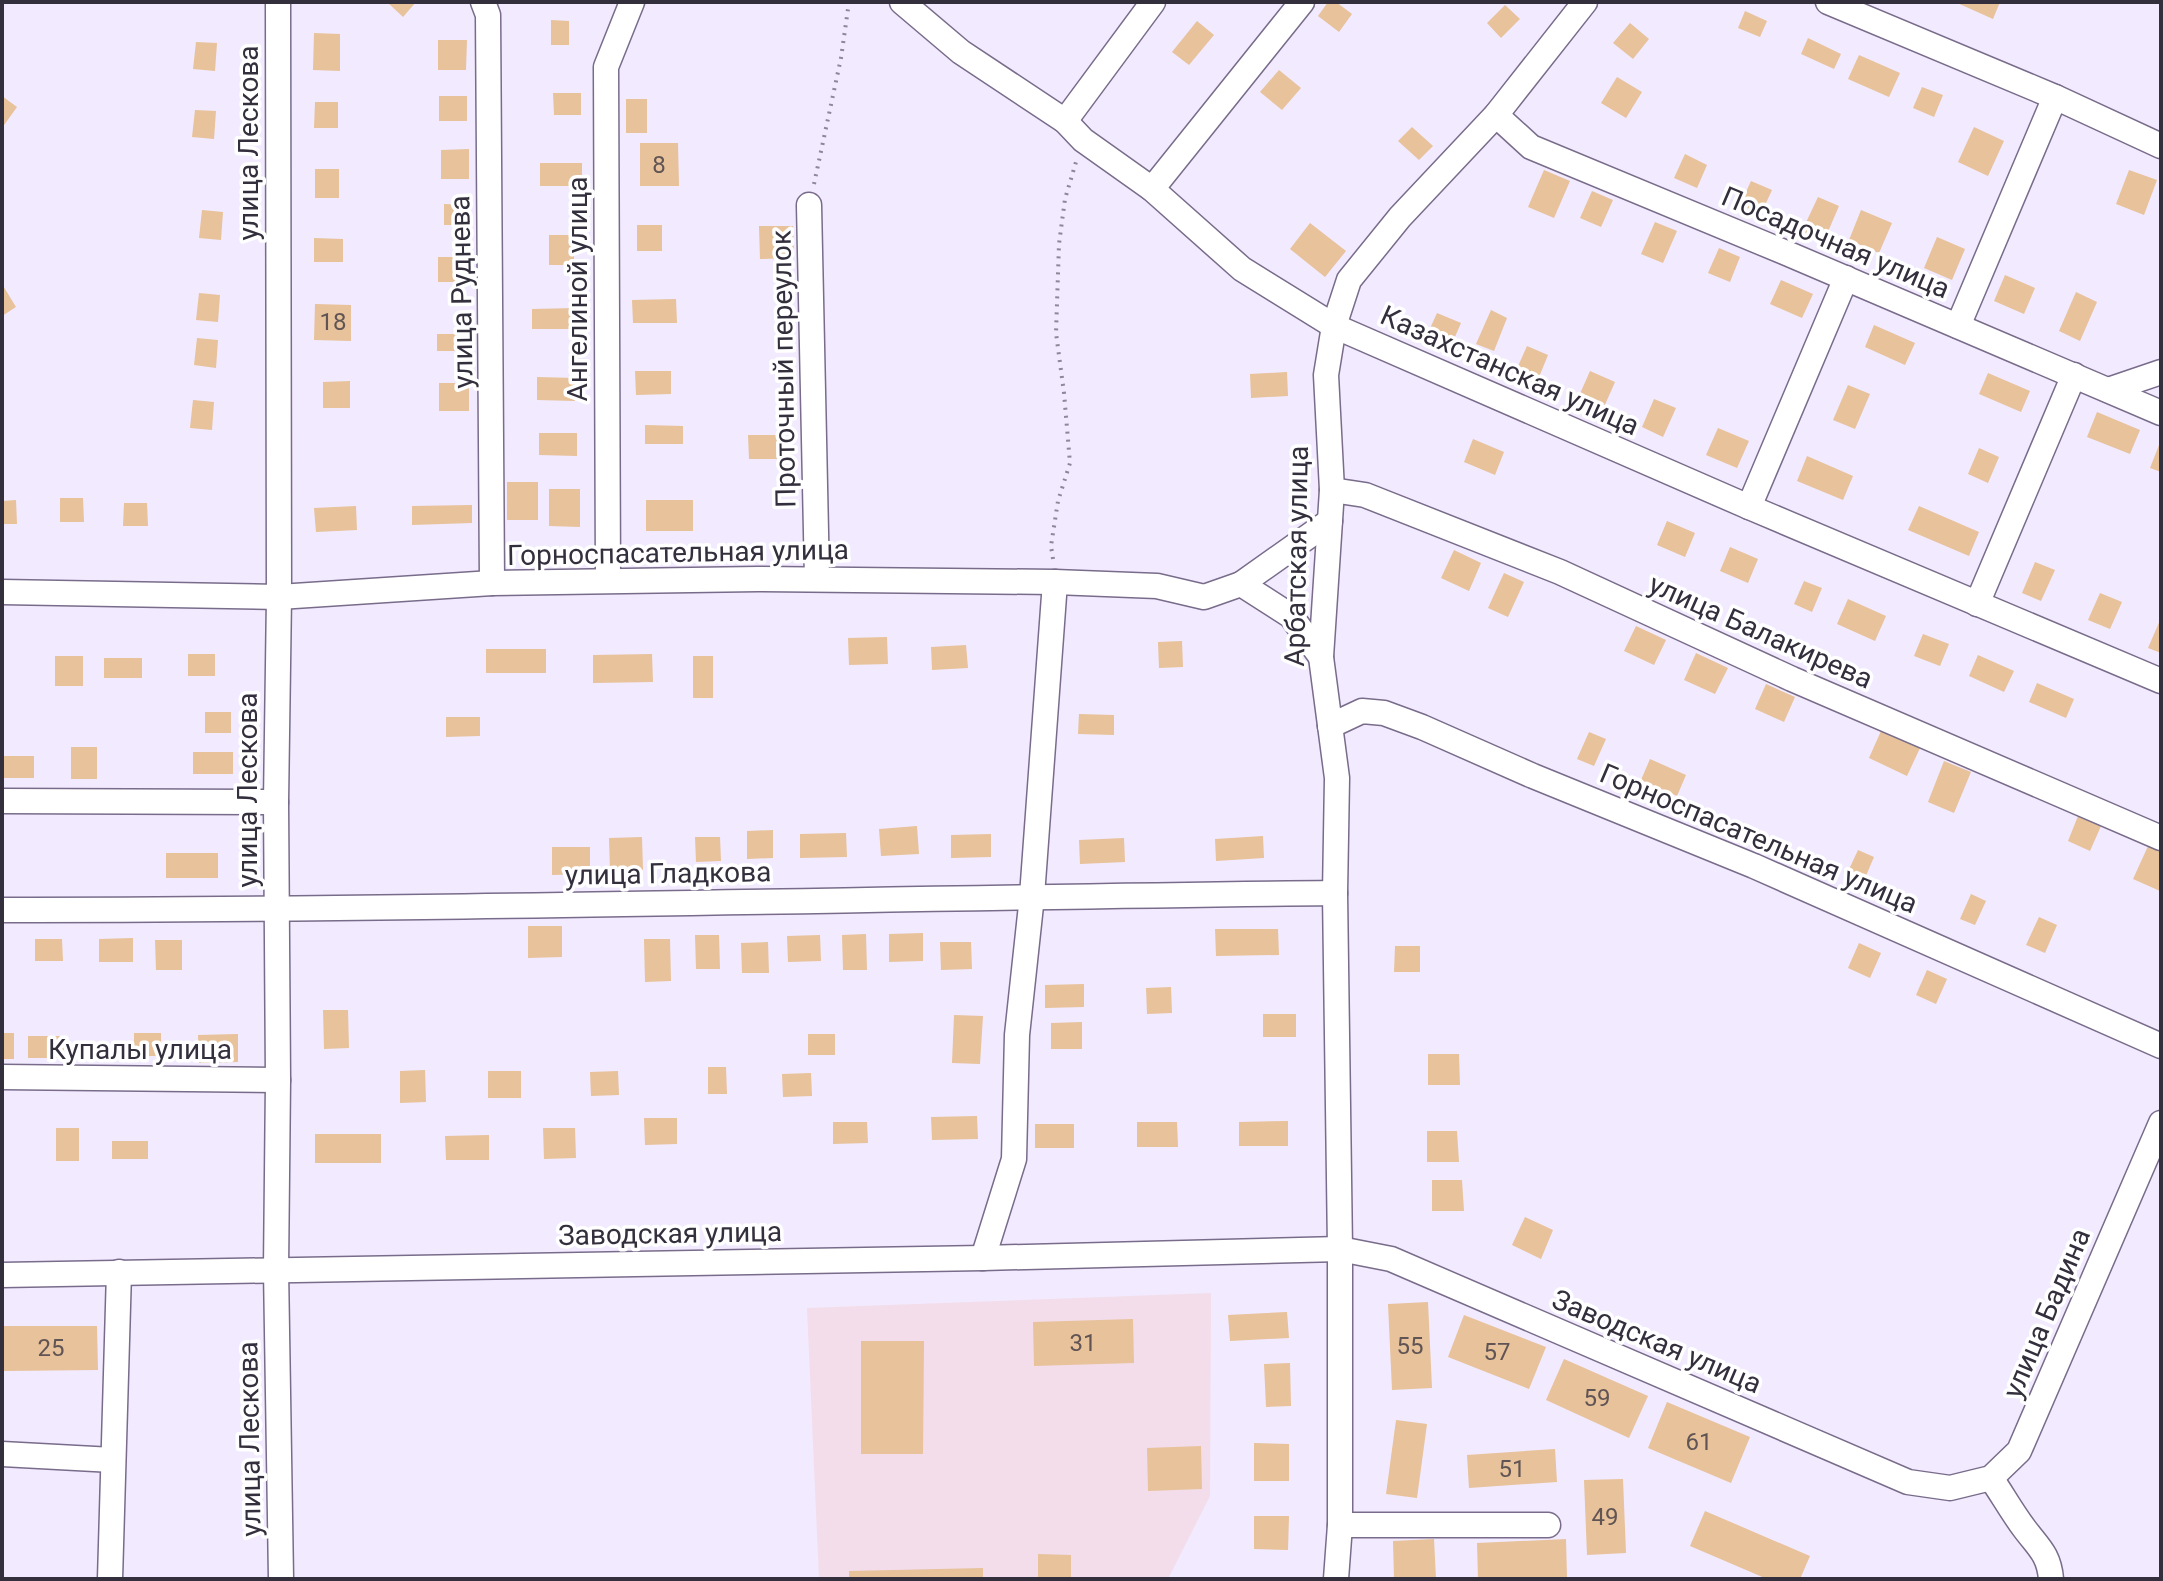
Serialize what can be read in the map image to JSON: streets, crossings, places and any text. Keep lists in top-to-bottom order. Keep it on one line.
{"streets":{"street":["улица Лескова","Посадочная улица","Ангелиной улица","улица Руднева","Проточный переулок","Казахстанская улица","Горноспасательная улица","Арбатская улица","улица Балакирева","улица Гладкова","Купалы улица","Заводская улица","улица Бадина"]},"crossings":[["улица Лескова","Горноспасательная улица"],["улица Лескова","улица Гладкова"],["улица Лескова","Купалы улица"],["улица Лескова","Заводская улица"],["Посадочная улица","Арбатская улица"],["Ангелиной улица","Горноспасательная улица"],["улица Руднева","Горноспасательная улица"],["Проточный переулок","Горноспасательная улица"],["Казахстанская улица","Арбатская улица"],["Горноспасательная улица","Арбатская улица"],["Арбатская улица","улица Балакирева"],["Арбатская улица","улица Гладкова"],["Арбатская улица","Заводская улица"],["Заводская улица","улица Бадина"]],"house_numbers":["8","18","31","55","25","57","59","61","51","49"]}
